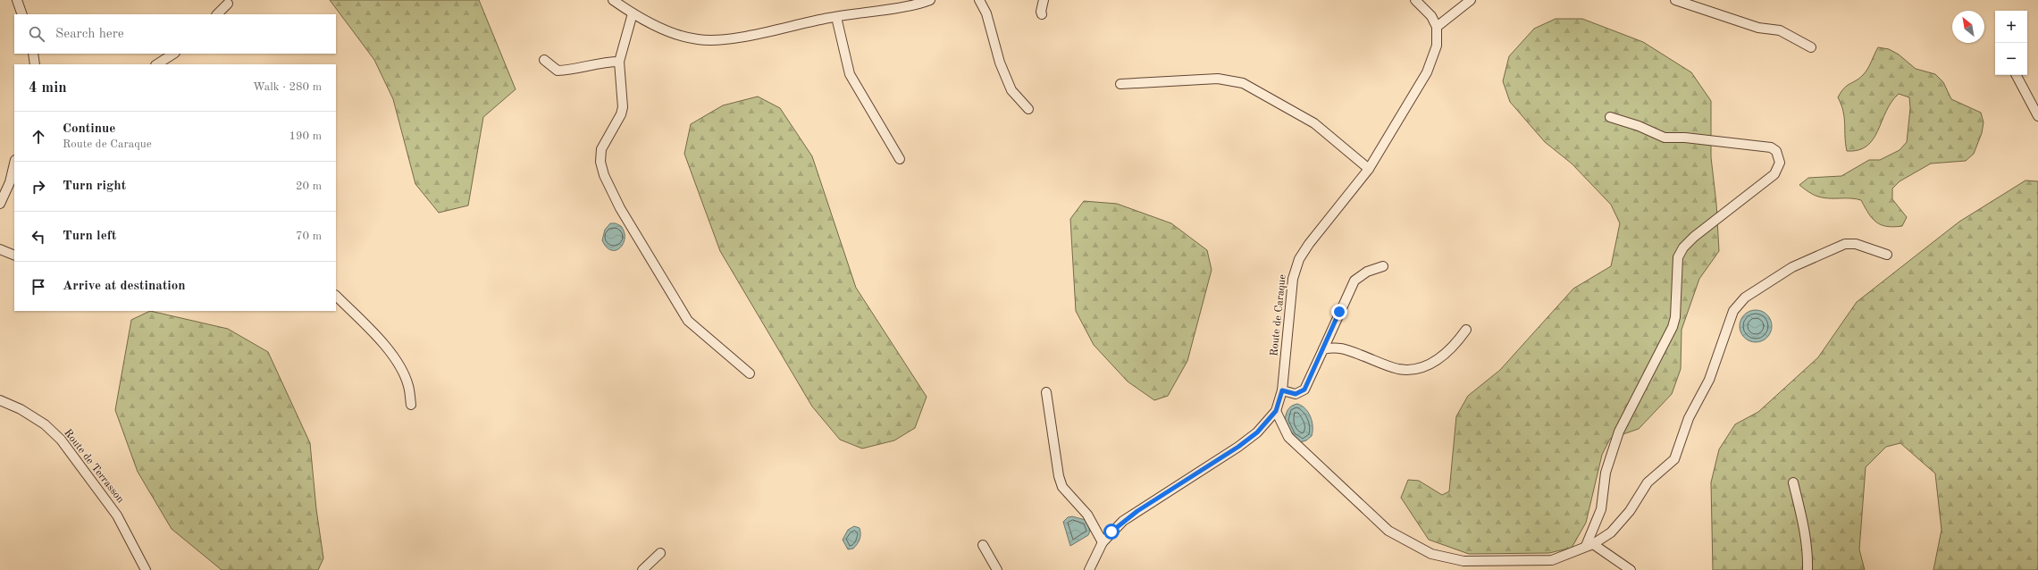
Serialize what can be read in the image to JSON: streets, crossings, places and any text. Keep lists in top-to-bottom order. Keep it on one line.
{"streets":{"street":["Route de Caraque","Route de Terrasson"]},"north":"top left","page":{"map_buttons":["+","−"],"search":"Search here","heading":["4 min","Walk · 280 m"],"list":[["Continue","Route de Caraque","190 m"],["Turn right","20 m"],["Turn left","70 m"],"Arrive at destination"]}}
